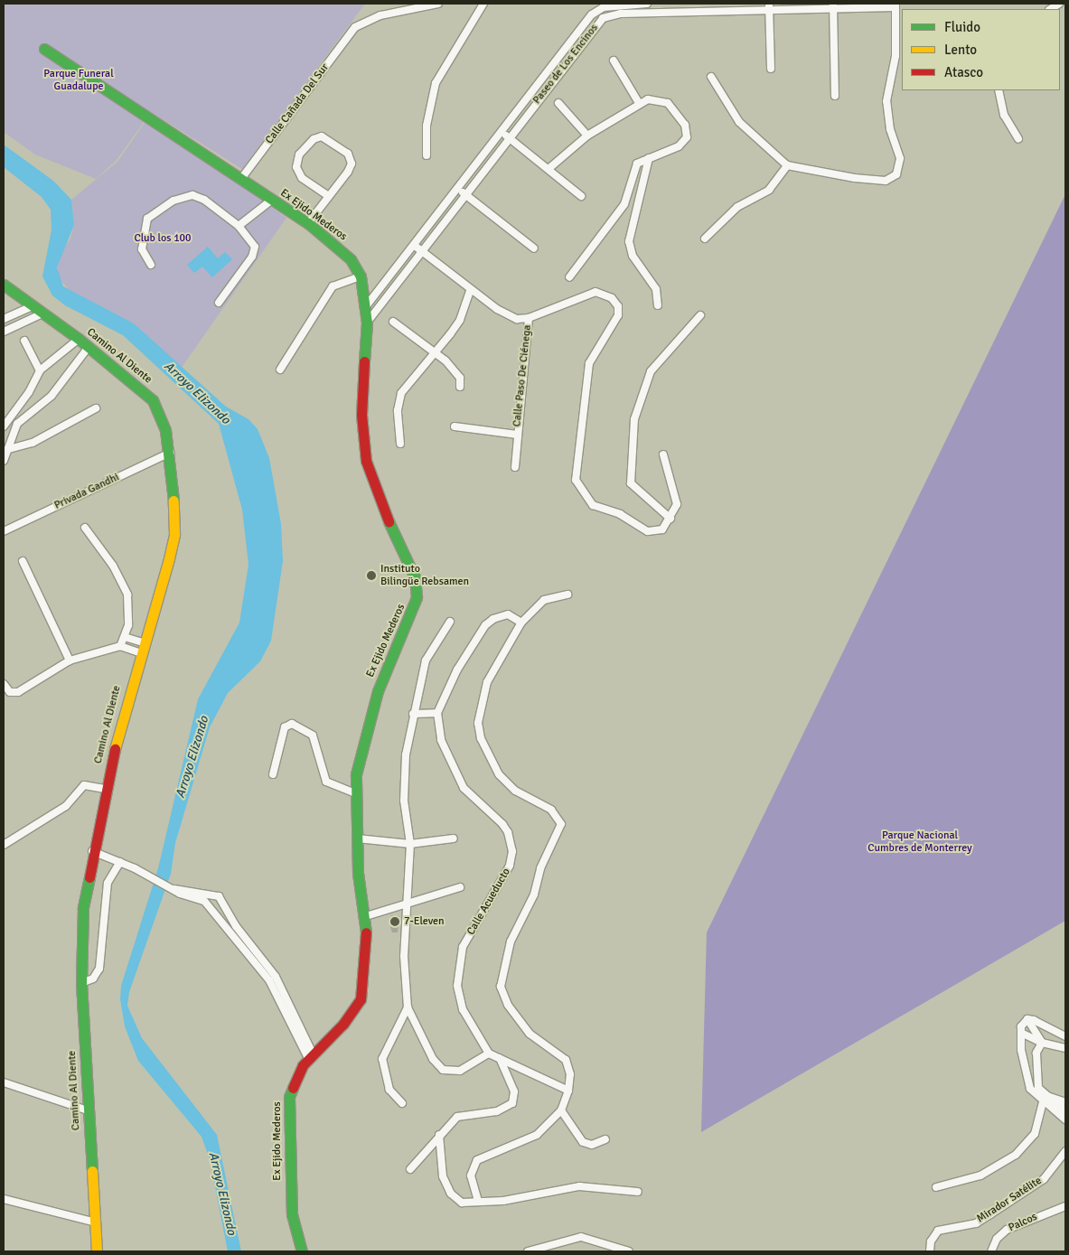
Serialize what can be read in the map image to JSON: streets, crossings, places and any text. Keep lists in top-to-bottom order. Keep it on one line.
{"streets":{"street":["Paseo de Los Encinos","Calle Cañada Del Sur","Ex Ejido Mederos","Camino Al Diente","Calle Paso De Ciénega","Privada Gandhi","Calle Acueducto","Mirador Satélite","Palcos"]},"crossings":[["Paseo de Los Encinos","Ex Ejido Mederos"],["Calle Cañada Del Sur","Ex Ejido Mederos"],["Camino Al Diente","Privada Gandhi"]],"water":["Arroyo Elizondo"],"parks":["Parque Funeral Guadalupe","Club los 100","Parque Nacional Cumbres de Monterrey"],"places":["Instituto Bilingüe Rebsamen","7-Eleven"],"legend":["Fluido","Lento","Atasco"]}
